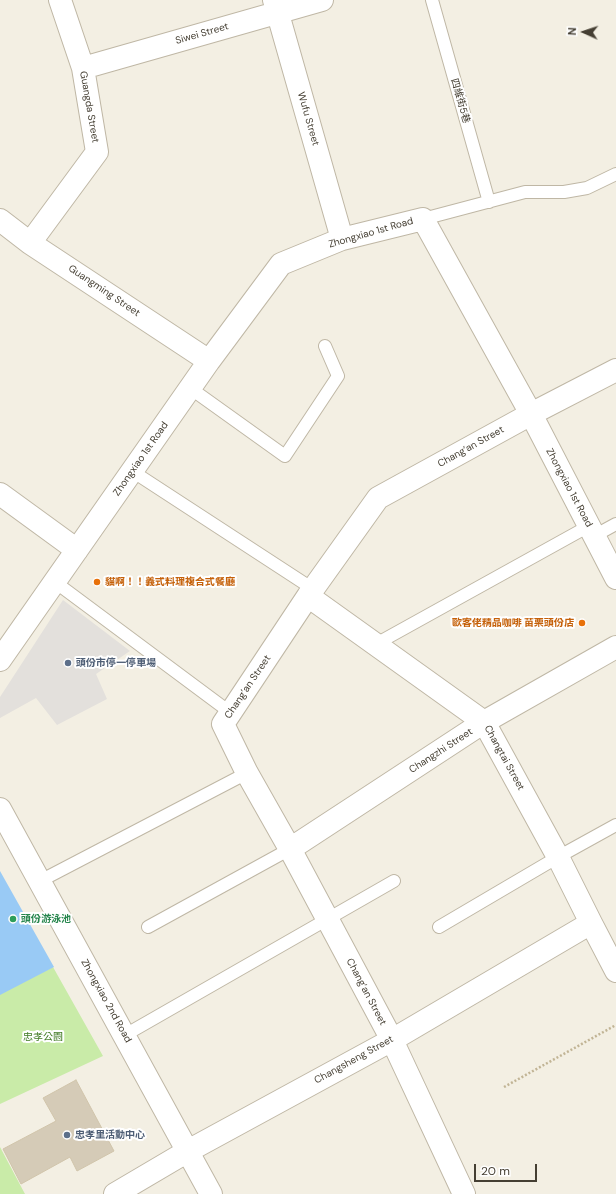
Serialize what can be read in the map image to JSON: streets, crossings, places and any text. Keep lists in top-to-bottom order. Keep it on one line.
{"streets":{"street":["Siwei Street","Guangda Street","Wufu Street","Zhongxiao 1st Road","Guangming Street","Chang’an Street","Changzhi Street","Changtai Street","Zhongxiao 2nd Road","Changsheng Street"],"lane":["四維街5巷"]},"crossings":[["Siwei Street","Guangda Street"],["Siwei Street","Wufu Street"],["Guangda Street","Guangming Street"],["Wufu Street","Zhongxiao 1st Road"],["Zhongxiao 1st Road","Guangming Street"],["Zhongxiao 1st Road","Chang’an Street"],["Chang’an Street","Changzhi Street"],["Chang’an Street","Changtai Street"],["Chang’an Street","Changsheng Street"],["Changzhi Street","Changtai Street"],["Changtai Street","Changsheng Street"],["Zhongxiao 2nd Road","Changsheng Street"]],"parks":["忠孝公園"],"places":["貓啊！！義式料理複合式餐廳","歐客佬精品咖啡 苗栗頭份店","頭份市停一停車場","頭份游泳池","忠孝里活動中心"],"scale_bar":"20 m","north":"left"}
